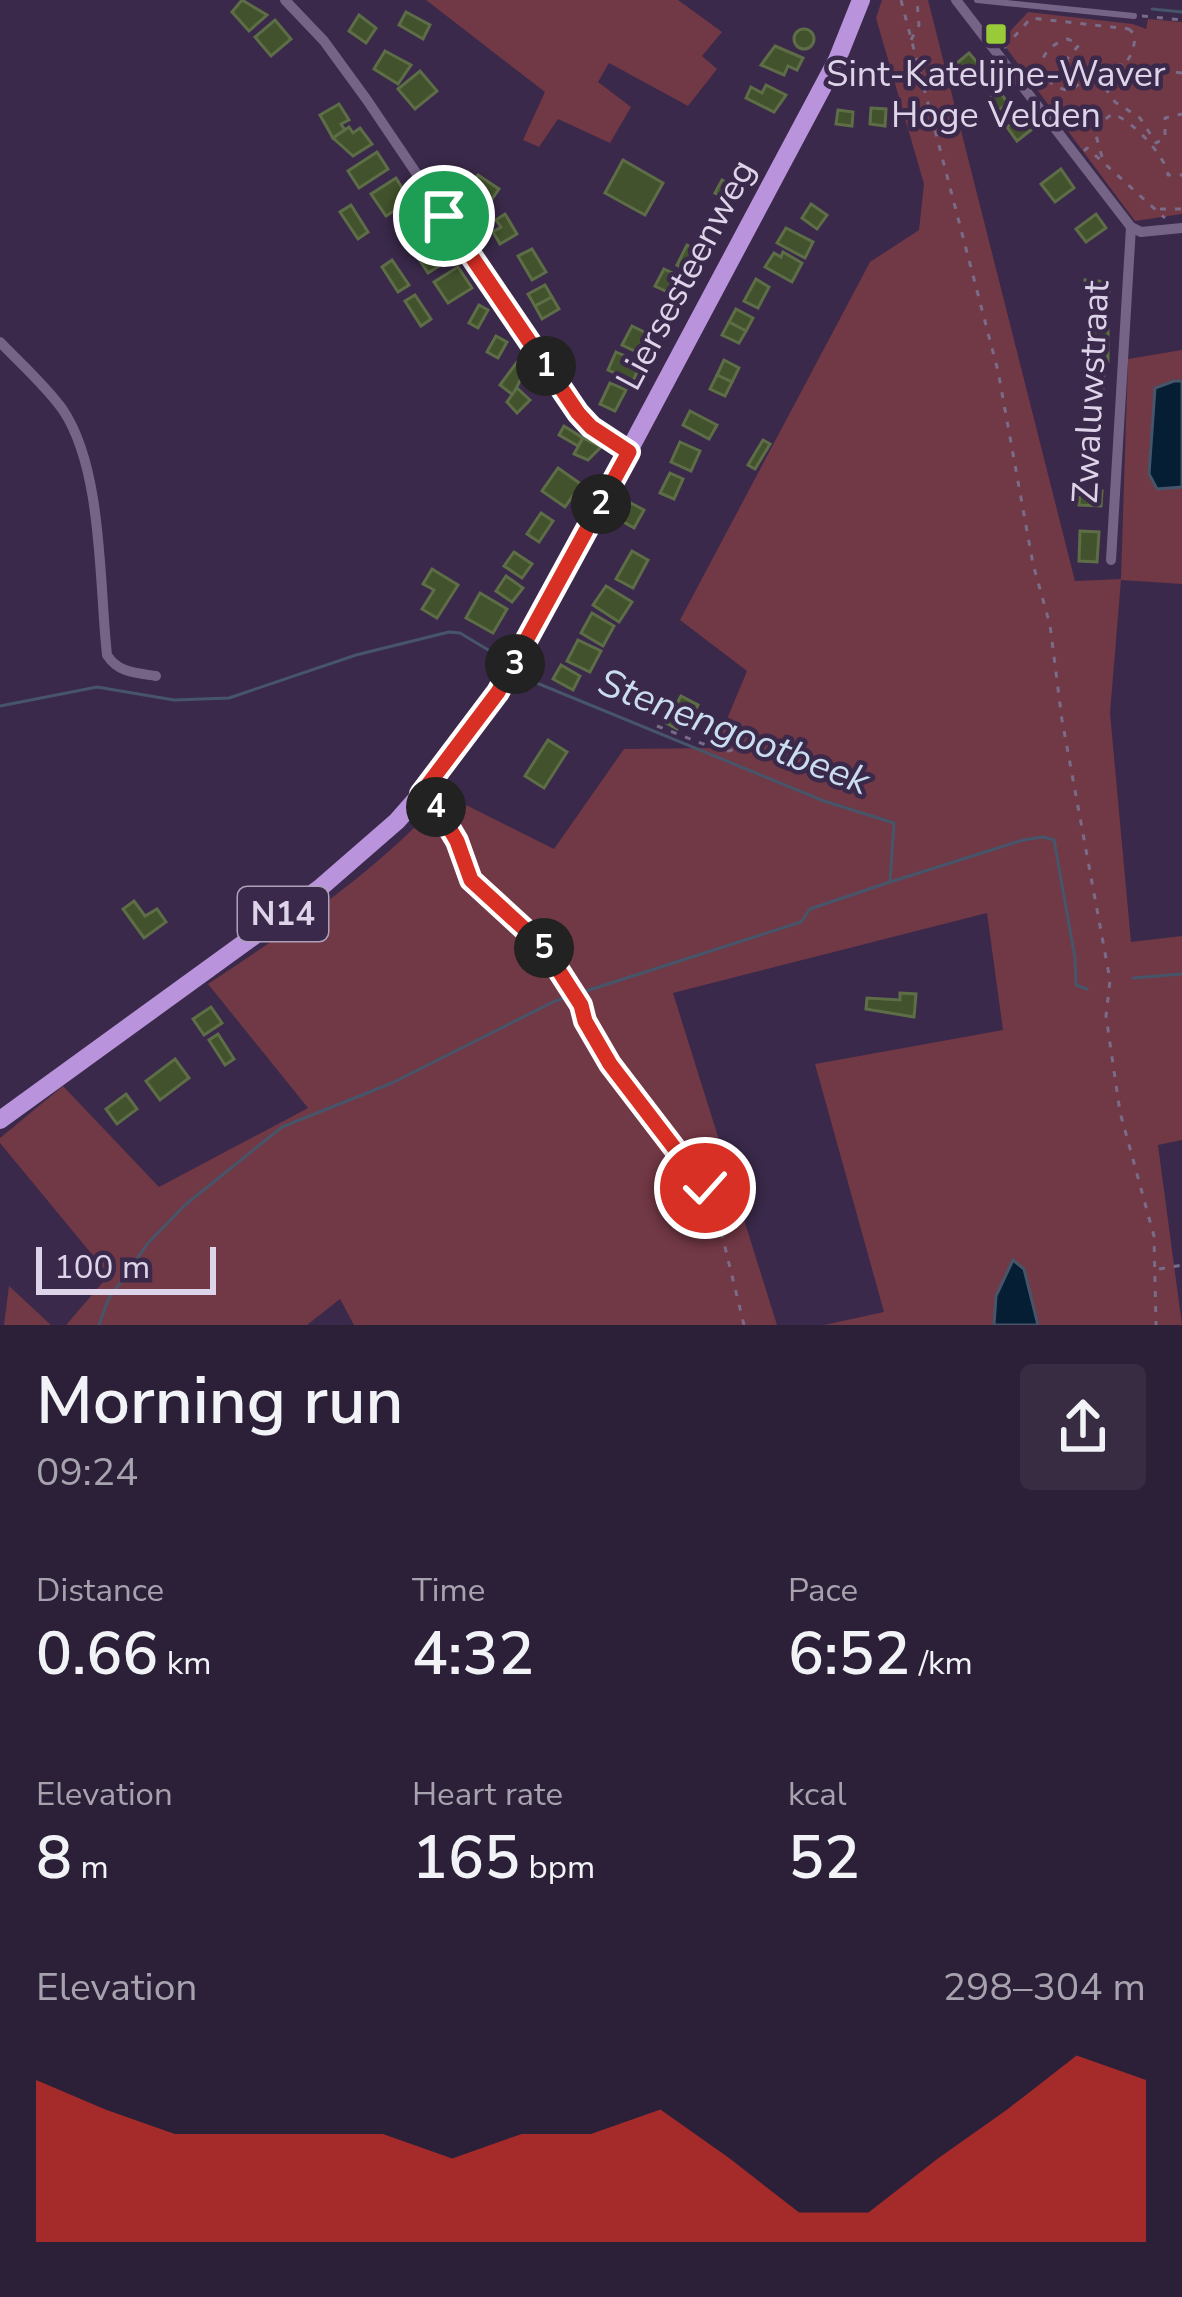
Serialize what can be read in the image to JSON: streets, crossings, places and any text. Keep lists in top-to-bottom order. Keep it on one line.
{"streets":{"main road":["Liersesteenweg","N14"],"street":["Zwaluwstraat"]},"water":["Stenengootbeek"],"places":{"transit":["Sint-Katelijne-Waver Hoge Velden"]},"scale_bar":"100 m","page":{"pins":["1","2","3","4","5"],"scale":"100 m","heading":["Morning run","09:24"],"stats":[["Distance","0.66 km"],["Time","4:32"],["Pace","6:52 /km"],["Elevation","8 m"],["Heart rate","165 bpm"],["kcal","52"]],"chart":["Elevation","298–304 m"]}}
